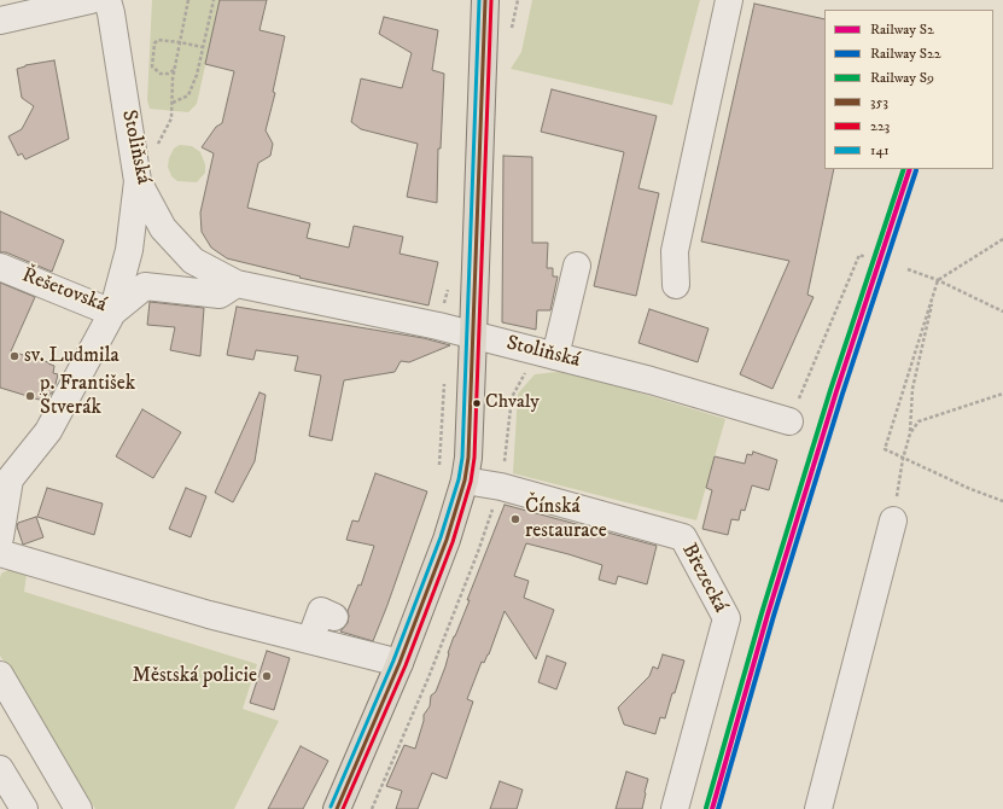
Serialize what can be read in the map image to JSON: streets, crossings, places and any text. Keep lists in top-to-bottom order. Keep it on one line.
{"streets":{"street":["Stoliňská","Řešetovská","Březecká"]},"crossings":[["Stoliňská","Řešetovská"]],"places":["sv. Ludmila","p. František Štverák","Chvaly","Čínská restaurace","Městská policie"],"lines":["transit line 353","transit line 223","transit line 141","rail line S2","rail line S9","rail line S22"],"legend":["Railway S2","Railway S22","Railway S9","353","223","141"]}
